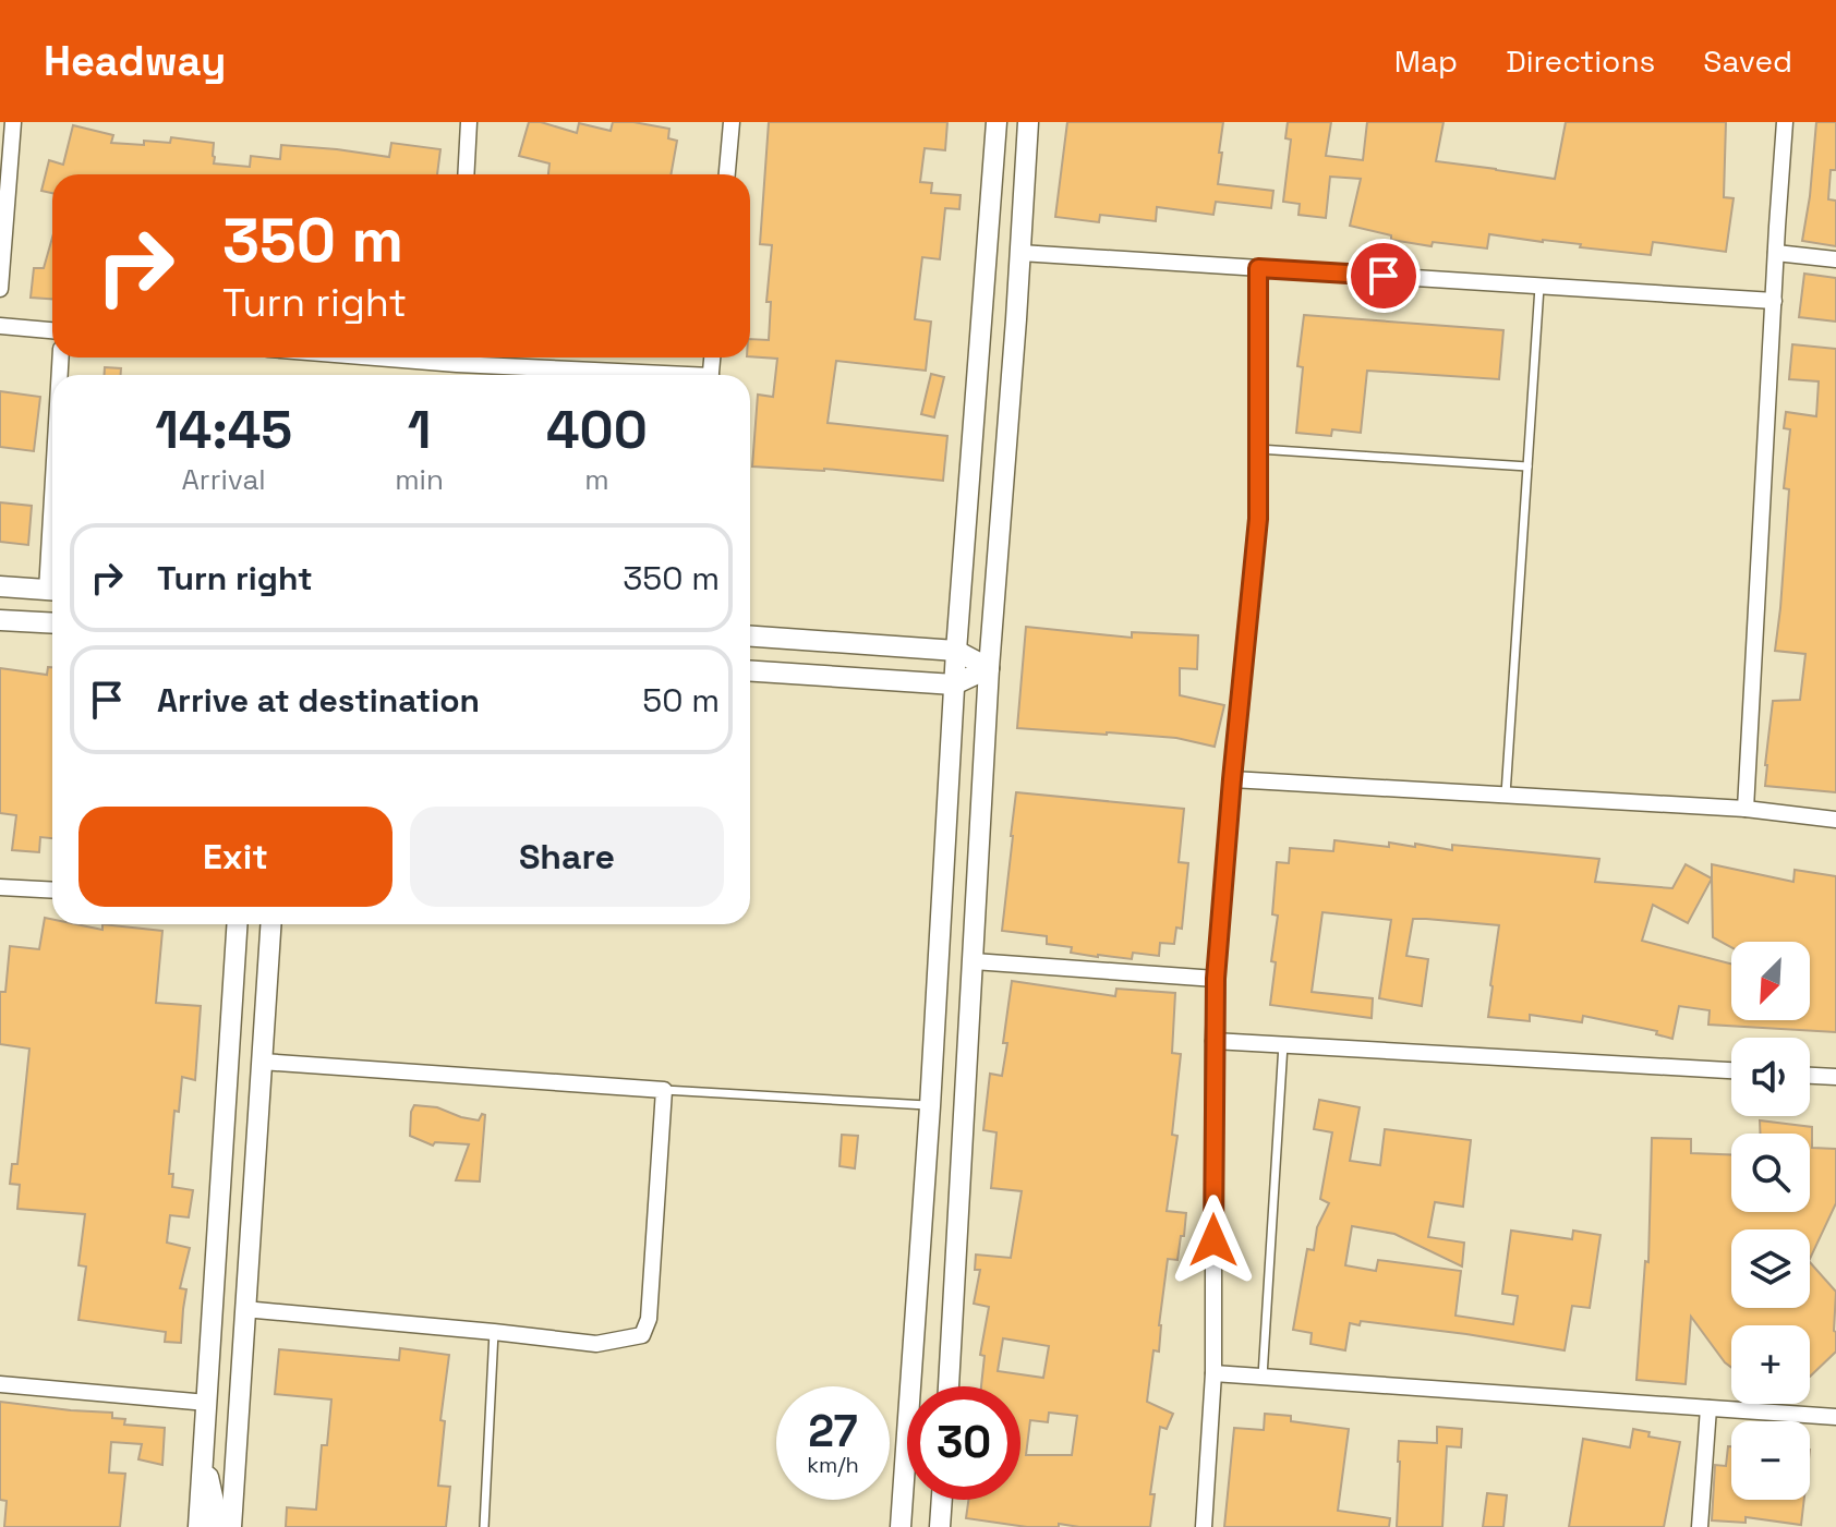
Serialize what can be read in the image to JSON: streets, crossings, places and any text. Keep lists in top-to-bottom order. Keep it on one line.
{"north":"bottom left","page":{"header":"Headway","nav":["Map","Directions","Saved"],"turn":["350 m","Turn right"],"eta":["14:45","Arrival","1","min","400","m"],"list":[{"name":"Turn right","value":"350 m"},{"name":"Arrive at destination","value":"50 m"}],"buttons":["Exit","Share"],"map_buttons":["+","−"],"speed":"27 km/h","limit":"30"}}
